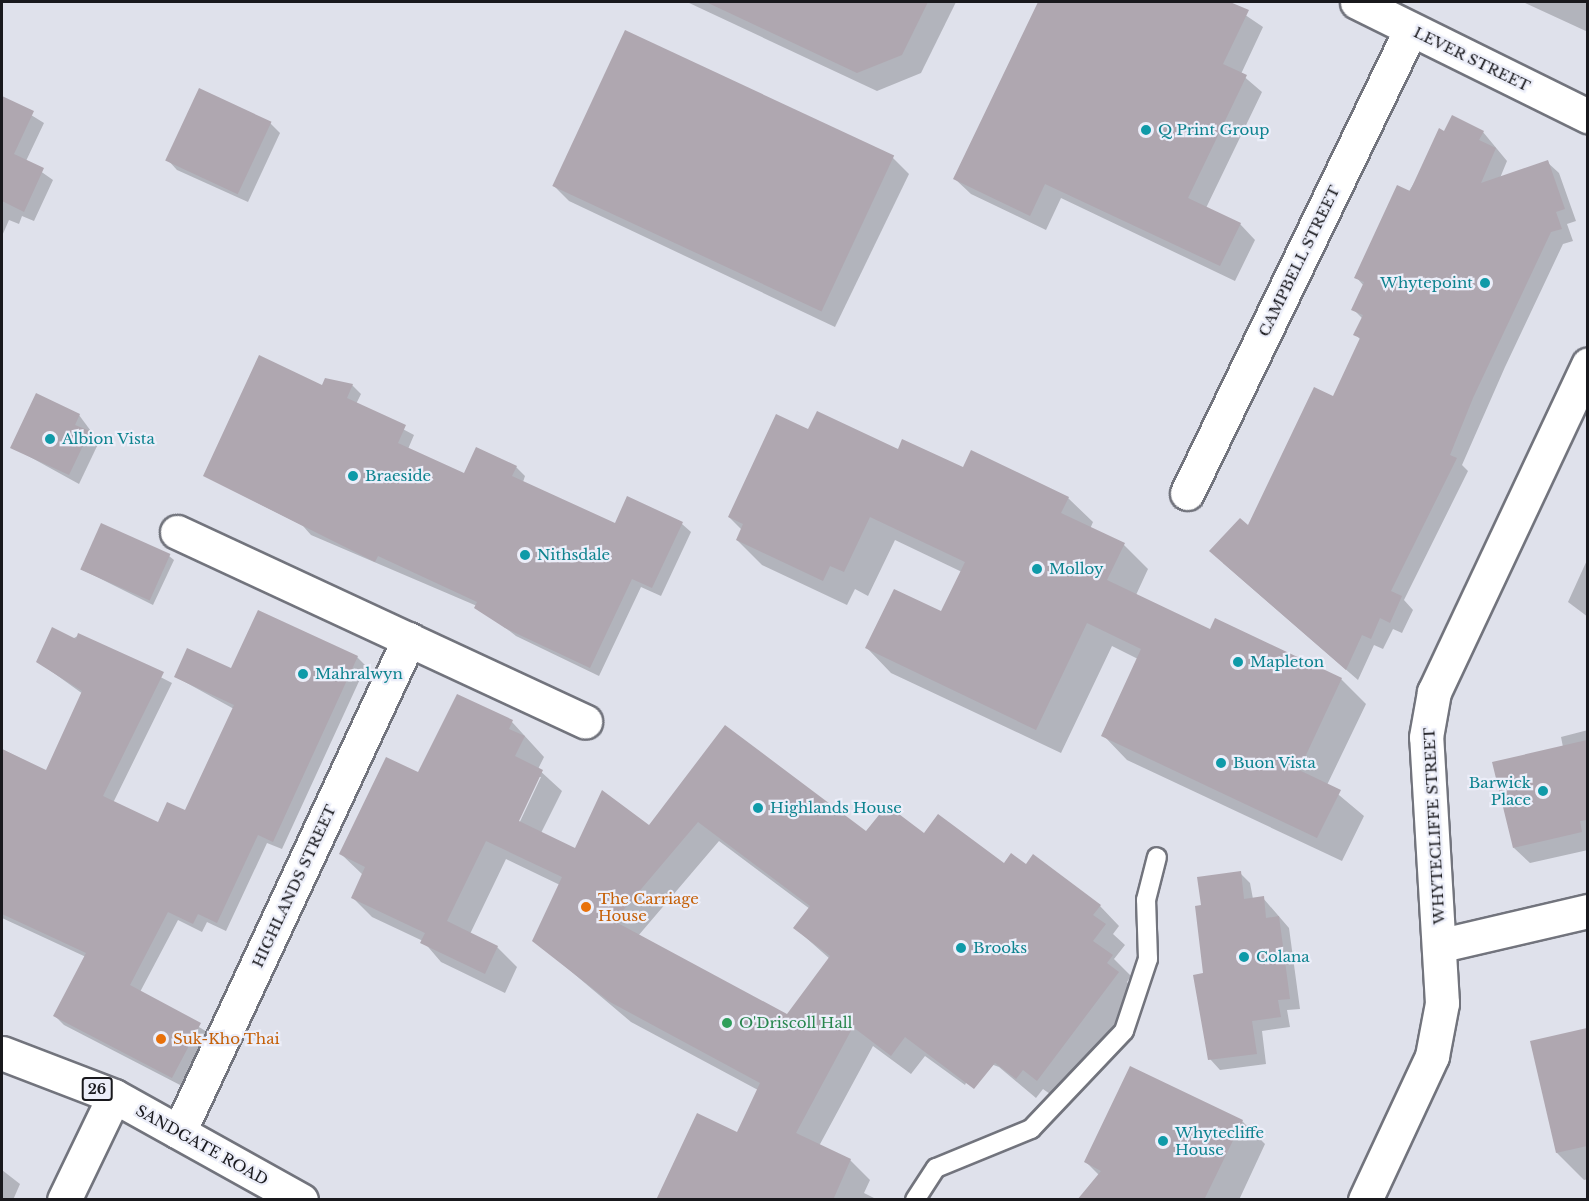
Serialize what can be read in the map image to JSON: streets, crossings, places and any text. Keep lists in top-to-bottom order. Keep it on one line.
{"streets":{"main road":["LEVER STREET","CAMPBELL STREET","WHYTECLIFFE STREET","HIGHLANDS STREET","26","SANDGATE ROAD"]},"crossings":[["LEVER STREET","CAMPBELL STREET"],["HIGHLANDS STREET","SANDGATE ROAD"]],"places":["Q Print Group","Whytepoint","Albion Vista","Braeside","Nithsdale","Molloy","Mapleton","Mahralwyn","Buon Vista","Barwick Place","Highlands House","The Carriage House","Brooks","Colana","O'Driscoll Hall","Suk-Kho Thai","Whytecliffe House"]}
